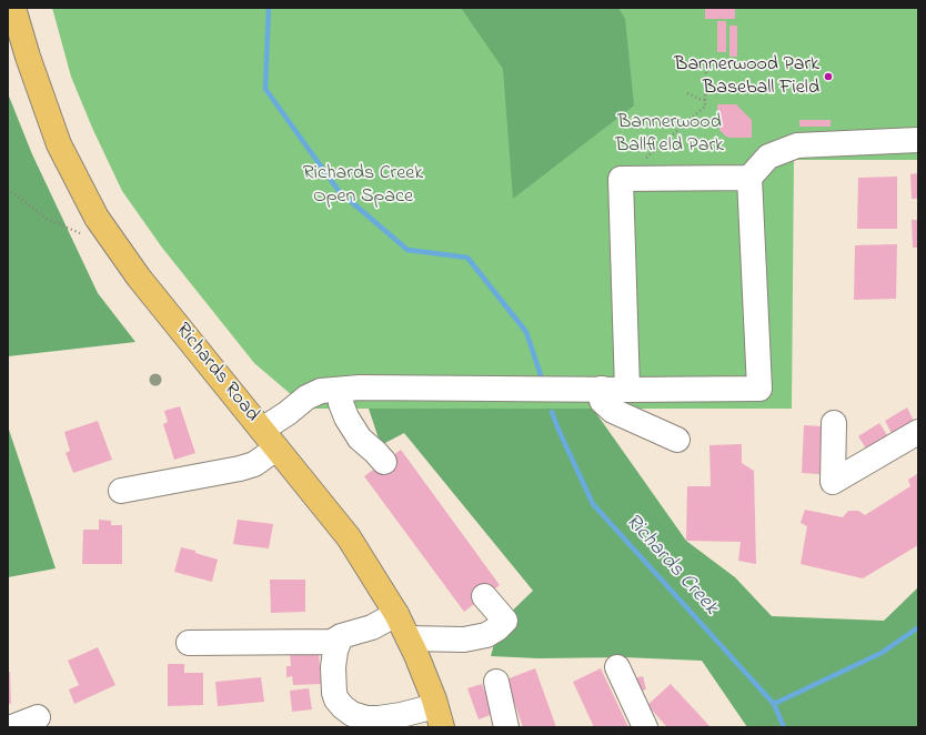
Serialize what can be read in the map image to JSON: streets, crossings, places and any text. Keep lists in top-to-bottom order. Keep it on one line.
{"streets":{"main road":["Richards Road"]},"water":["Richards Creek"],"parks":["Bannerwood Ballfield Park","Richards Creek Open Space"],"places":["Bannerwood Park Baseball Field"]}
